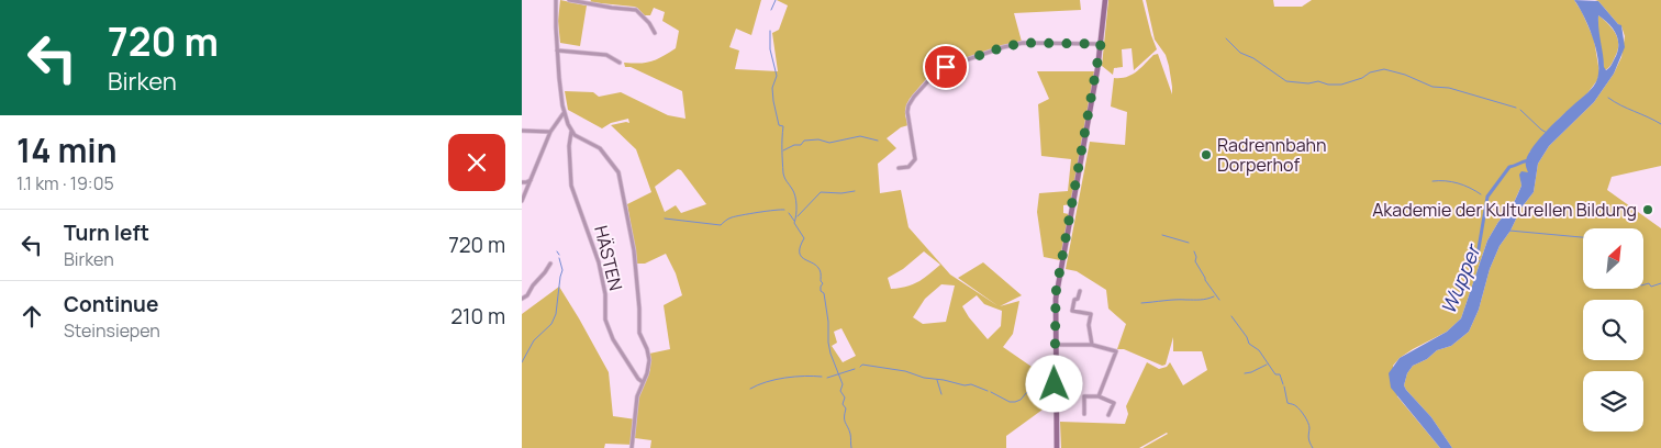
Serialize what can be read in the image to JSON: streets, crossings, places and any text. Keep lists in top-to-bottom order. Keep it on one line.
{"streets":{"street":["HÄSTEN"]},"water":["Wupper"],"places":["Radrennbahn Dorperhof","Akademie der Kulturellen Bildung"],"north":"top right","page":{"turn":["720 m","Birken"],"heading":["14 min","1.1 km · 19:05"],"list":[{"name":"Turn left","note":"Birken","value":"720 m"},{"name":"Continue","note":"Steinsiepen","value":"210 m"}]}}
